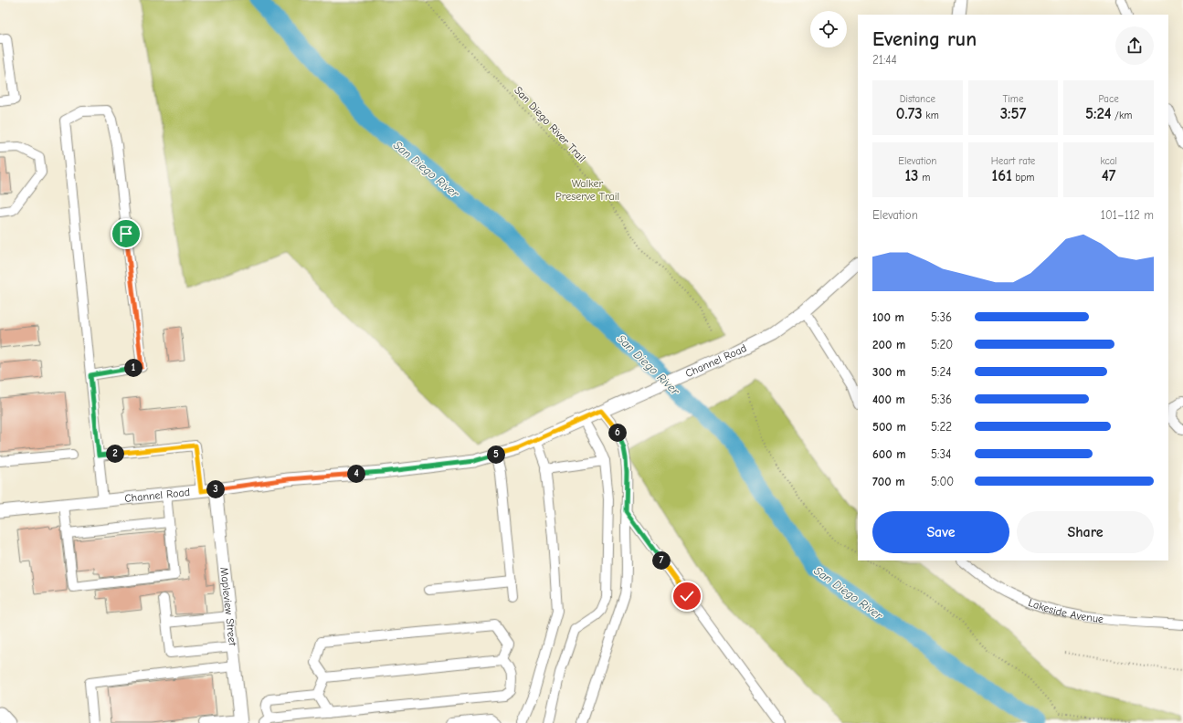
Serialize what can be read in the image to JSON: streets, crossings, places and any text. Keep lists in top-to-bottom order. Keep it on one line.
{"streets":{"main road":["Channel Road","Mapleview Street"],"street":["Lakeside Avenue"],"path":["San Diego River Trail"]},"crossings":[["Channel Road","Mapleview Street"]],"water":["San Diego River"],"parks":["Walker Preserve Trail"],"page":{"heading":["Evening run","21:44"],"stats":[["Distance","0.73 km"],["Time","3:57"],["Pace","5:24 /km"],["Elevation","13 m"],["Heart rate","161 bpm"],["kcal","47"]],"chart":["Elevation","101–112 m"],"list":[{"name":"100 m","note":"5:36"},{"name":"200 m","note":"5:20"},{"name":"300 m","note":"5:24"},{"name":"400 m","note":"5:36"},{"name":"500 m","note":"5:22"},{"name":"600 m","note":"5:34"},{"name":"700 m","note":"5:00"}],"pins":["1","6","2","5","4","3","7"],"buttons":["Save","Share"]}}
